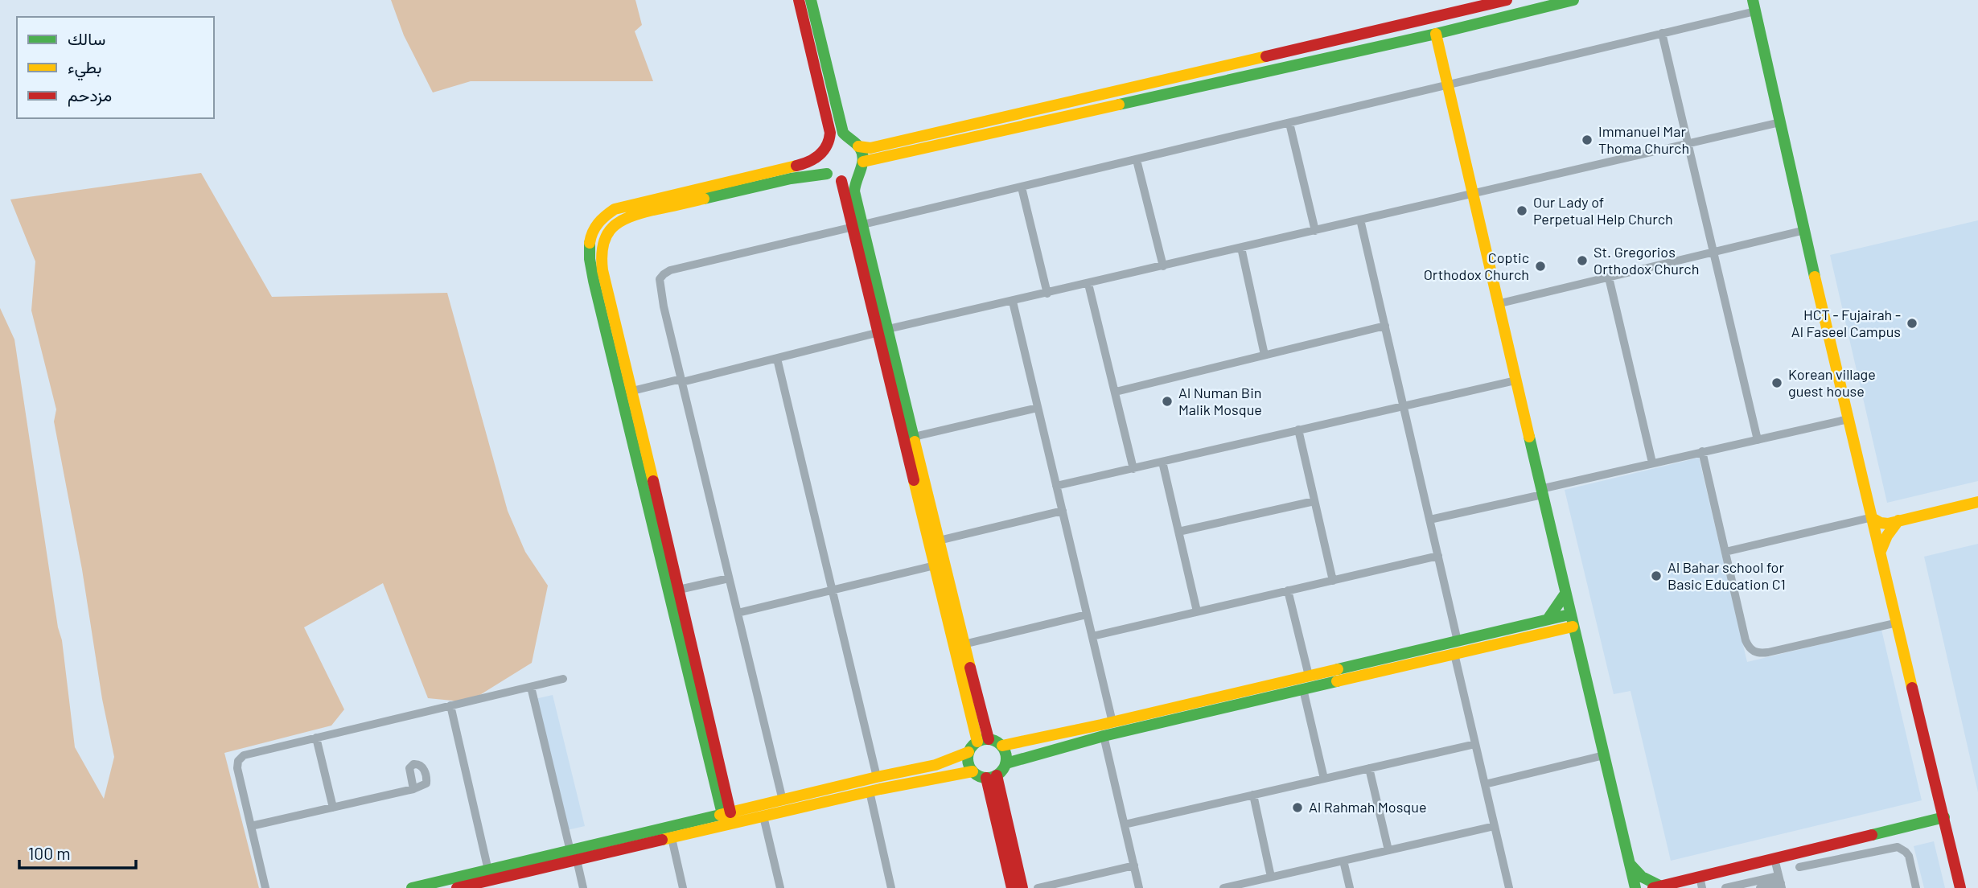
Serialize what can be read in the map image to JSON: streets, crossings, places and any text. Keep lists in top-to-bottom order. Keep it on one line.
{"places":["Immanuel Mar Thoma Church","Our Lady of Perpetual Help Church","St. Gregorios Orthodox Church","Coptic Orthodox Church","HCT - Fujairah - Al Faseel Campus","Korean village guest house","Al Numan Bin Malik Mosque","Al Bahar school for Basic Education C1","Al Rahmah Mosque"],"legend":["سالك","بطيء","مزدحم"],"scale_bar":"100 m"}
